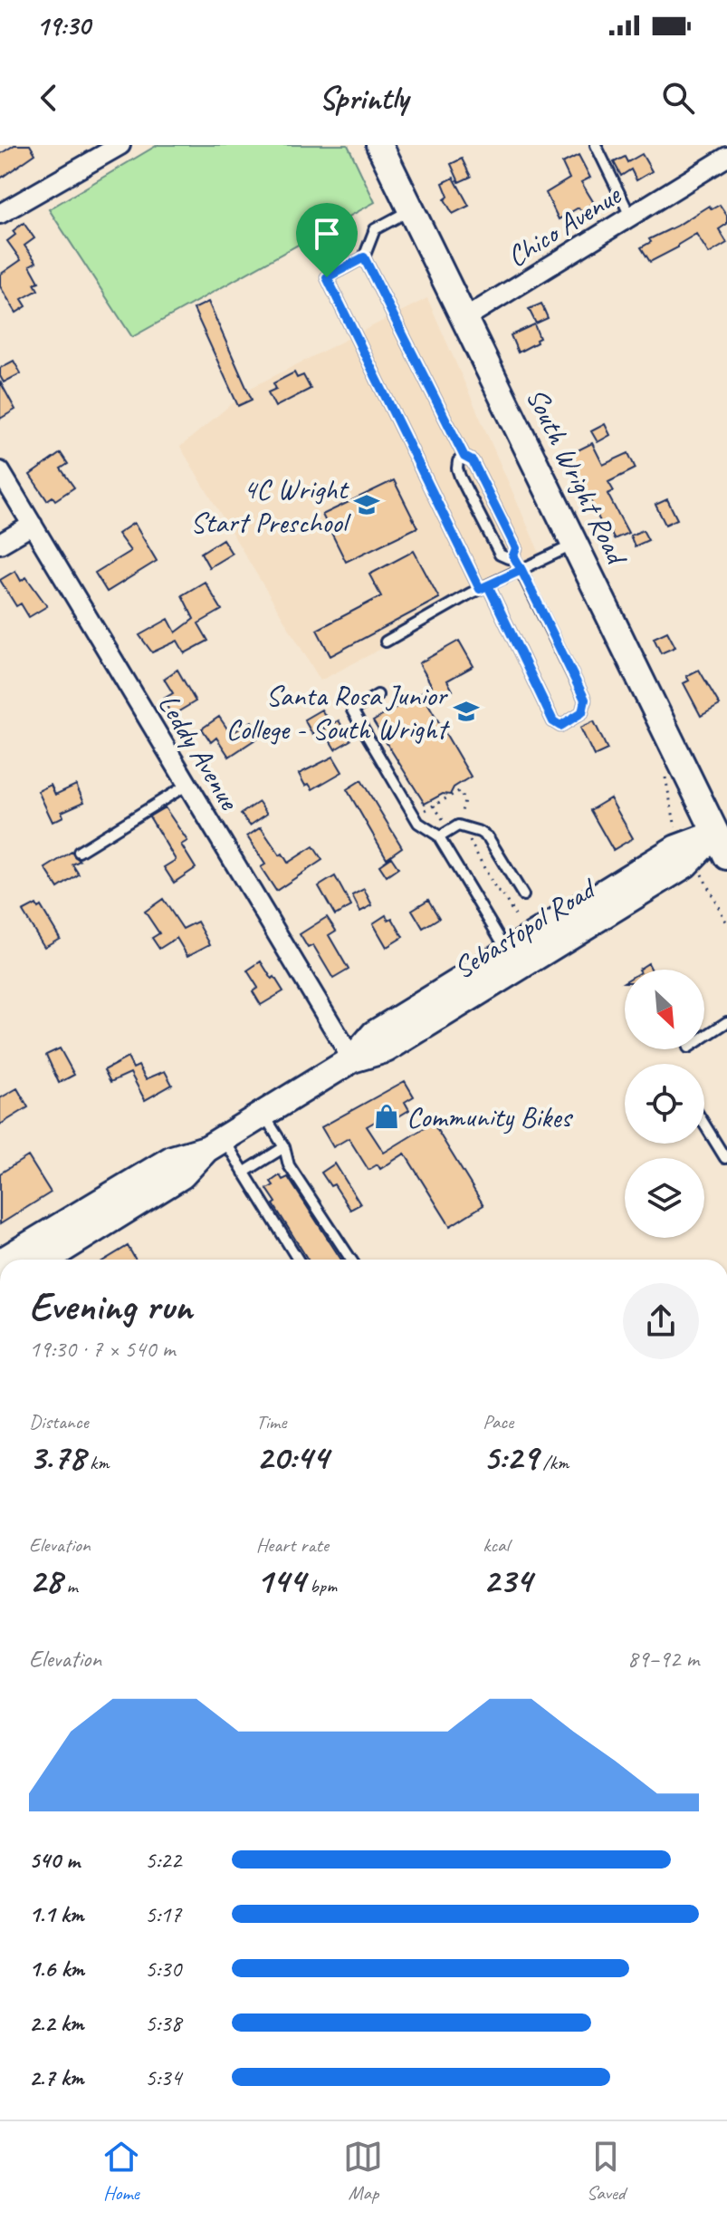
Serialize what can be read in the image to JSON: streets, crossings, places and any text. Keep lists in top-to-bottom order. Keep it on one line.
{"streets":{"main road":["South Wright Road","Sebastopol Road"],"street":["Chico Avenue","Leddy Avenue"]},"crossings":[["Chico Avenue","South Wright Road"],["South Wright Road","Sebastopol Road"],["Leddy Avenue","Sebastopol Road"]],"places":{"school or university":["4C Wright Start Preschool","Santa Rosa Junior College - South Wright"],"shop":["Community Bikes"]},"north":"bottom right","page":{"status":"19:30","header":"Sprintly","heading":["Evening run","19:30 · 7 × 540 m"],"stats":[["Distance","3.78 km"],["Time","20:44"],["Pace","5:29 /km"],["Elevation","28 m"],["Heart rate","144 bpm"],["kcal","234"]],"chart":["Elevation","89–92 m"],"list":[{"name":"540 m","note":"5:22"},{"name":"1.1 km","note":"5:17"},{"name":"1.6 km","note":"5:30"},{"name":"2.2 km","note":"5:38"},{"name":"2.7 km","note":"5:34"}],"tabs":["Home","Map","Saved"]}}
